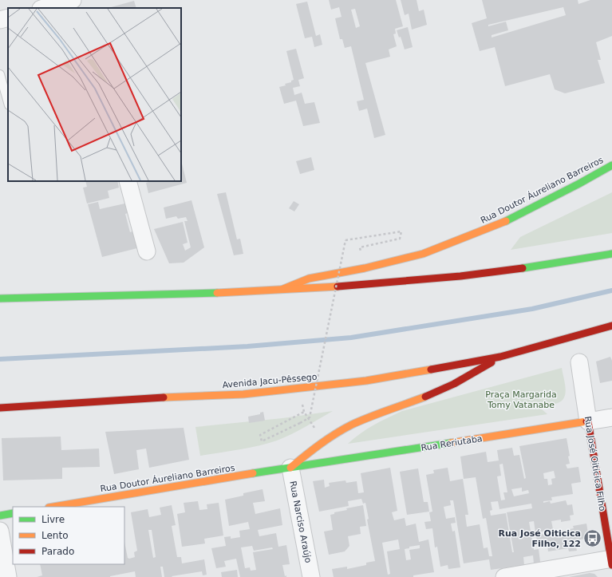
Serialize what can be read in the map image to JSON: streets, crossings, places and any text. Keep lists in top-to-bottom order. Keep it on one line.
{"streets":{"main road":["Rua Doutor Áureliano Barreiros","Avenida Jacu-Pêssego","Rua Reriutaba","Rua José Oiticica Filho"],"street":["Rua Narciso Araújo"]},"crossings":[["Rua Doutor Áureliano Barreiros","Rua Reriutaba"],["Rua Doutor Áureliano Barreiros","Rua Narciso Araújo"],["Rua Reriutaba","Rua José Oiticica Filho"],["Rua Reriutaba","Rua Narciso Araújo"]],"parks":["Praça Margarida Tomy Vatanabe"],"places":{"bus stop":["Rua José Oiticica Filho, 122"]},"legend":["Livre","Lento","Parado"]}
